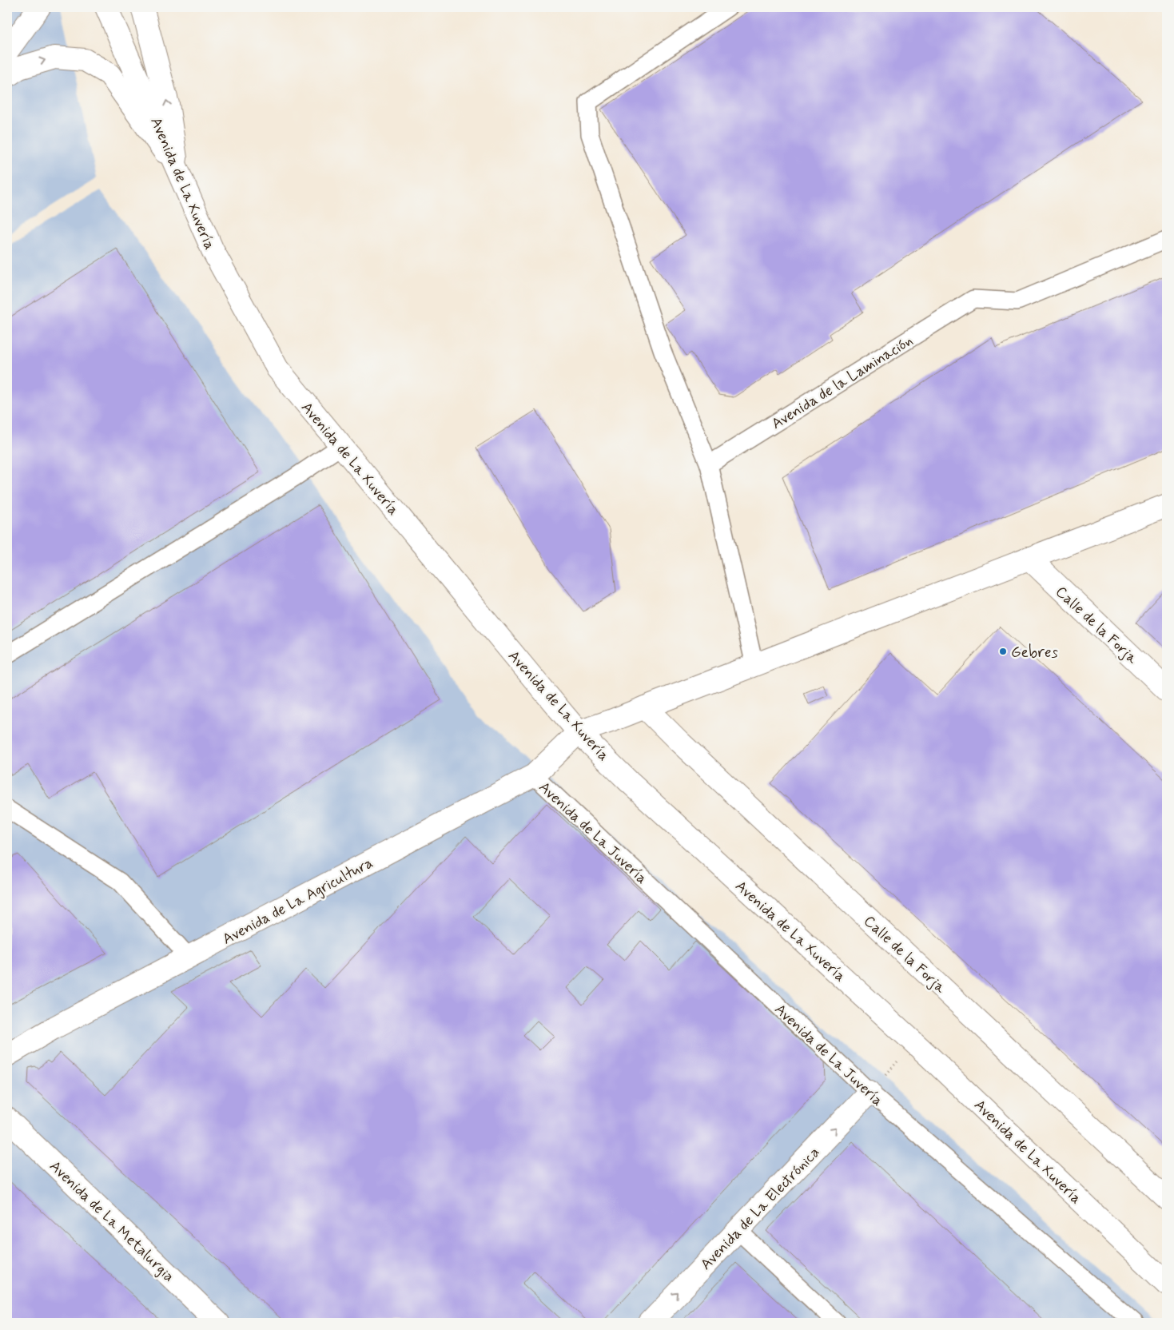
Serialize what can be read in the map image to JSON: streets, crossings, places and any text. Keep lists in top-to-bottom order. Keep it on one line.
{"streets":{"street":["Avenida de La Xuvería","Calle de la Forja","Avenida de La Agricultura","Avenida de La Electrónica","Avenida de La Metalurgia"],"lane":["Avenida de la Laminación","Avenida de La Juvería"]},"crossings":[["Avenida de La Xuvería","Avenida de La Agricultura"],["Avenida de La Juvería","Avenida de La Agricultura"],["Avenida de La Juvería","Avenida de La Electrónica"]],"one_way":["Avenida de La Electrónica"],"places":["Gebres"]}
